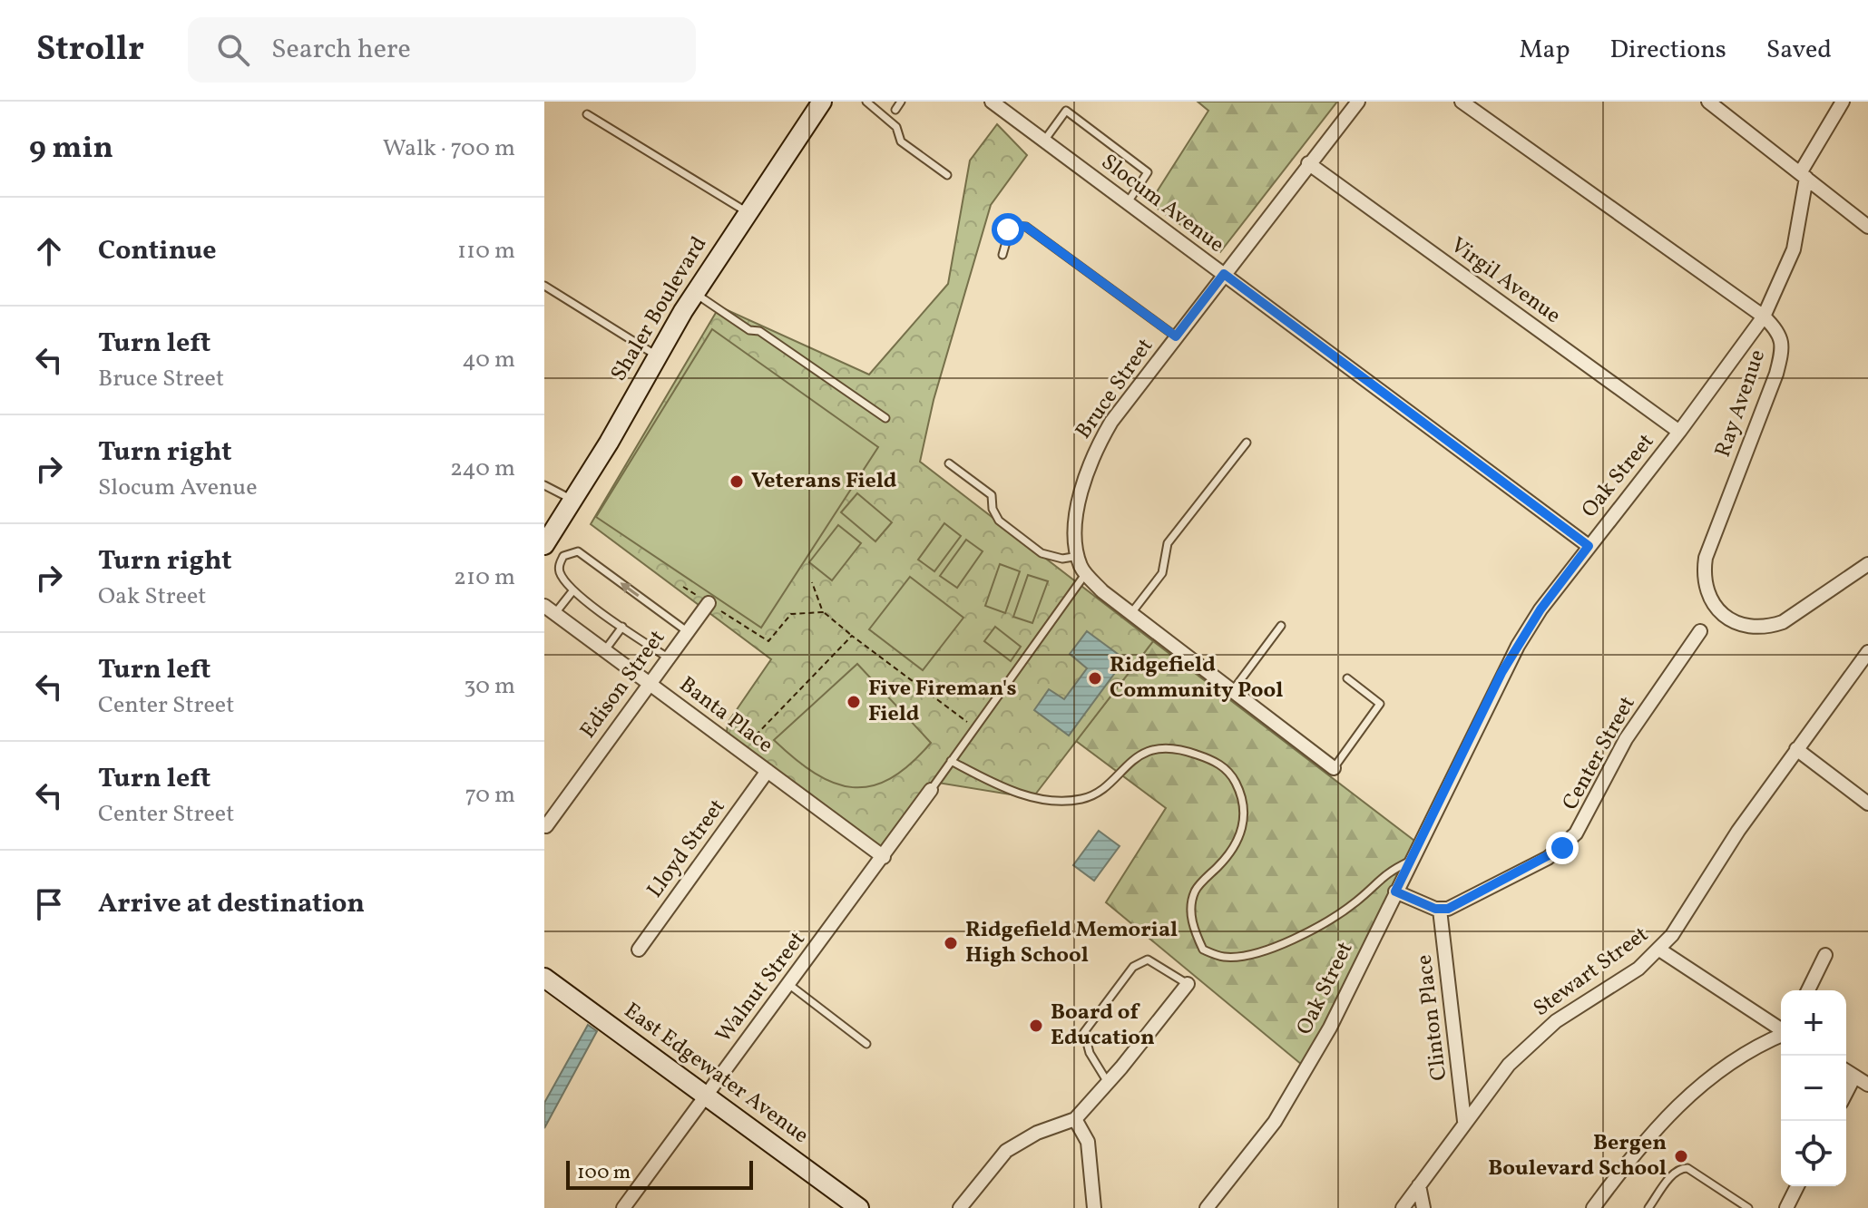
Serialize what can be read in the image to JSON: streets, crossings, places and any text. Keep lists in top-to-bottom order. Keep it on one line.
{"streets":{"street":["Slocum Avenue","Virgil Avenue","Shaler Boulevard","Bruce Street","Ray Avenue","Oak Street","Edison Street","Banta Place","Center Street","Lloyd Street","Stewart Street","Walnut Street","Clinton Place","East Edgewater Avenue"]},"crossings":[["Slocum Avenue","Bruce Street"],["Slocum Avenue","Oak Street"],["Virgil Avenue","Bruce Street"],["Virgil Avenue","Oak Street"],["Ray Avenue","Oak Street"],["Edison Street","Banta Place"],["Banta Place","Lloyd Street"],["Banta Place","Walnut Street"],["Center Street","Clinton Place"],["Stewart Street","Clinton Place"],["Walnut Street","East Edgewater Avenue"]],"places":["Veterans Field","Ridgefield Community Pool","Five Fireman's Field","Ridgefield Memorial High School","Board of Education","Bergen Boulevard School"],"scale_bar":"100 m","page":{"header":"Strollr","search":"Search here","nav":["Map","Directions","Saved"],"heading":["9 min","Walk · 700 m"],"list":[["Continue","110 m"],["Turn left","Bruce Street","40 m"],["Turn right","Slocum Avenue","240 m"],["Turn right","Oak Street","210 m"],["Turn left","Center Street","30 m"],["Turn left","Center Street","70 m"],"Arrive at destination"],"map_buttons":["+","−"],"scale":"100 m"}}
